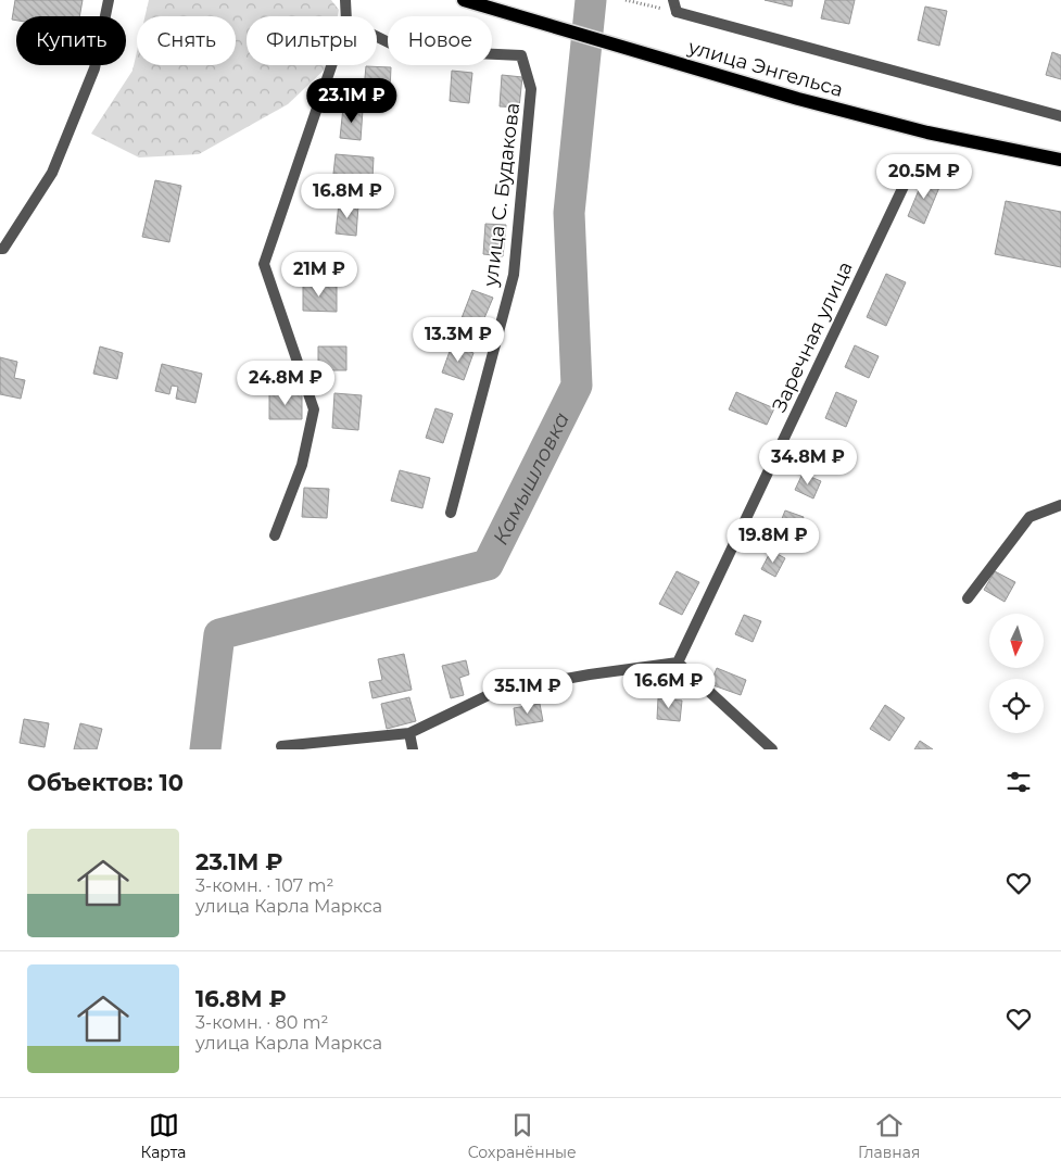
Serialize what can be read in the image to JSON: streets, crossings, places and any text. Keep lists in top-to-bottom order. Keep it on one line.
{"streets":{"main road":["улица Энгельса"],"street":["улица С. Будакова","Заречная улица"]},"water":["Камышловка"],"north":"bottom","page":{"chip":["Купить","Снять","Фильтры","Новое"],"price":["23.1M ₽","20.5M ₽","16.8M ₽","21M ₽","13.3M ₽","24.8M ₽","34.8M ₽","19.8M ₽","16.6M ₽","35.1M ₽"],"heading":"Объектов: 10","list":[{"name":"23.1M ₽","note":"3-комн. · 107 m² · улица Карла Маркса"},{"name":"16.8M ₽","note":"3-комн. · 80 m² · улица Карла Маркса"}],"tabs":["Карта","Сохранённые","Главная"]}}
